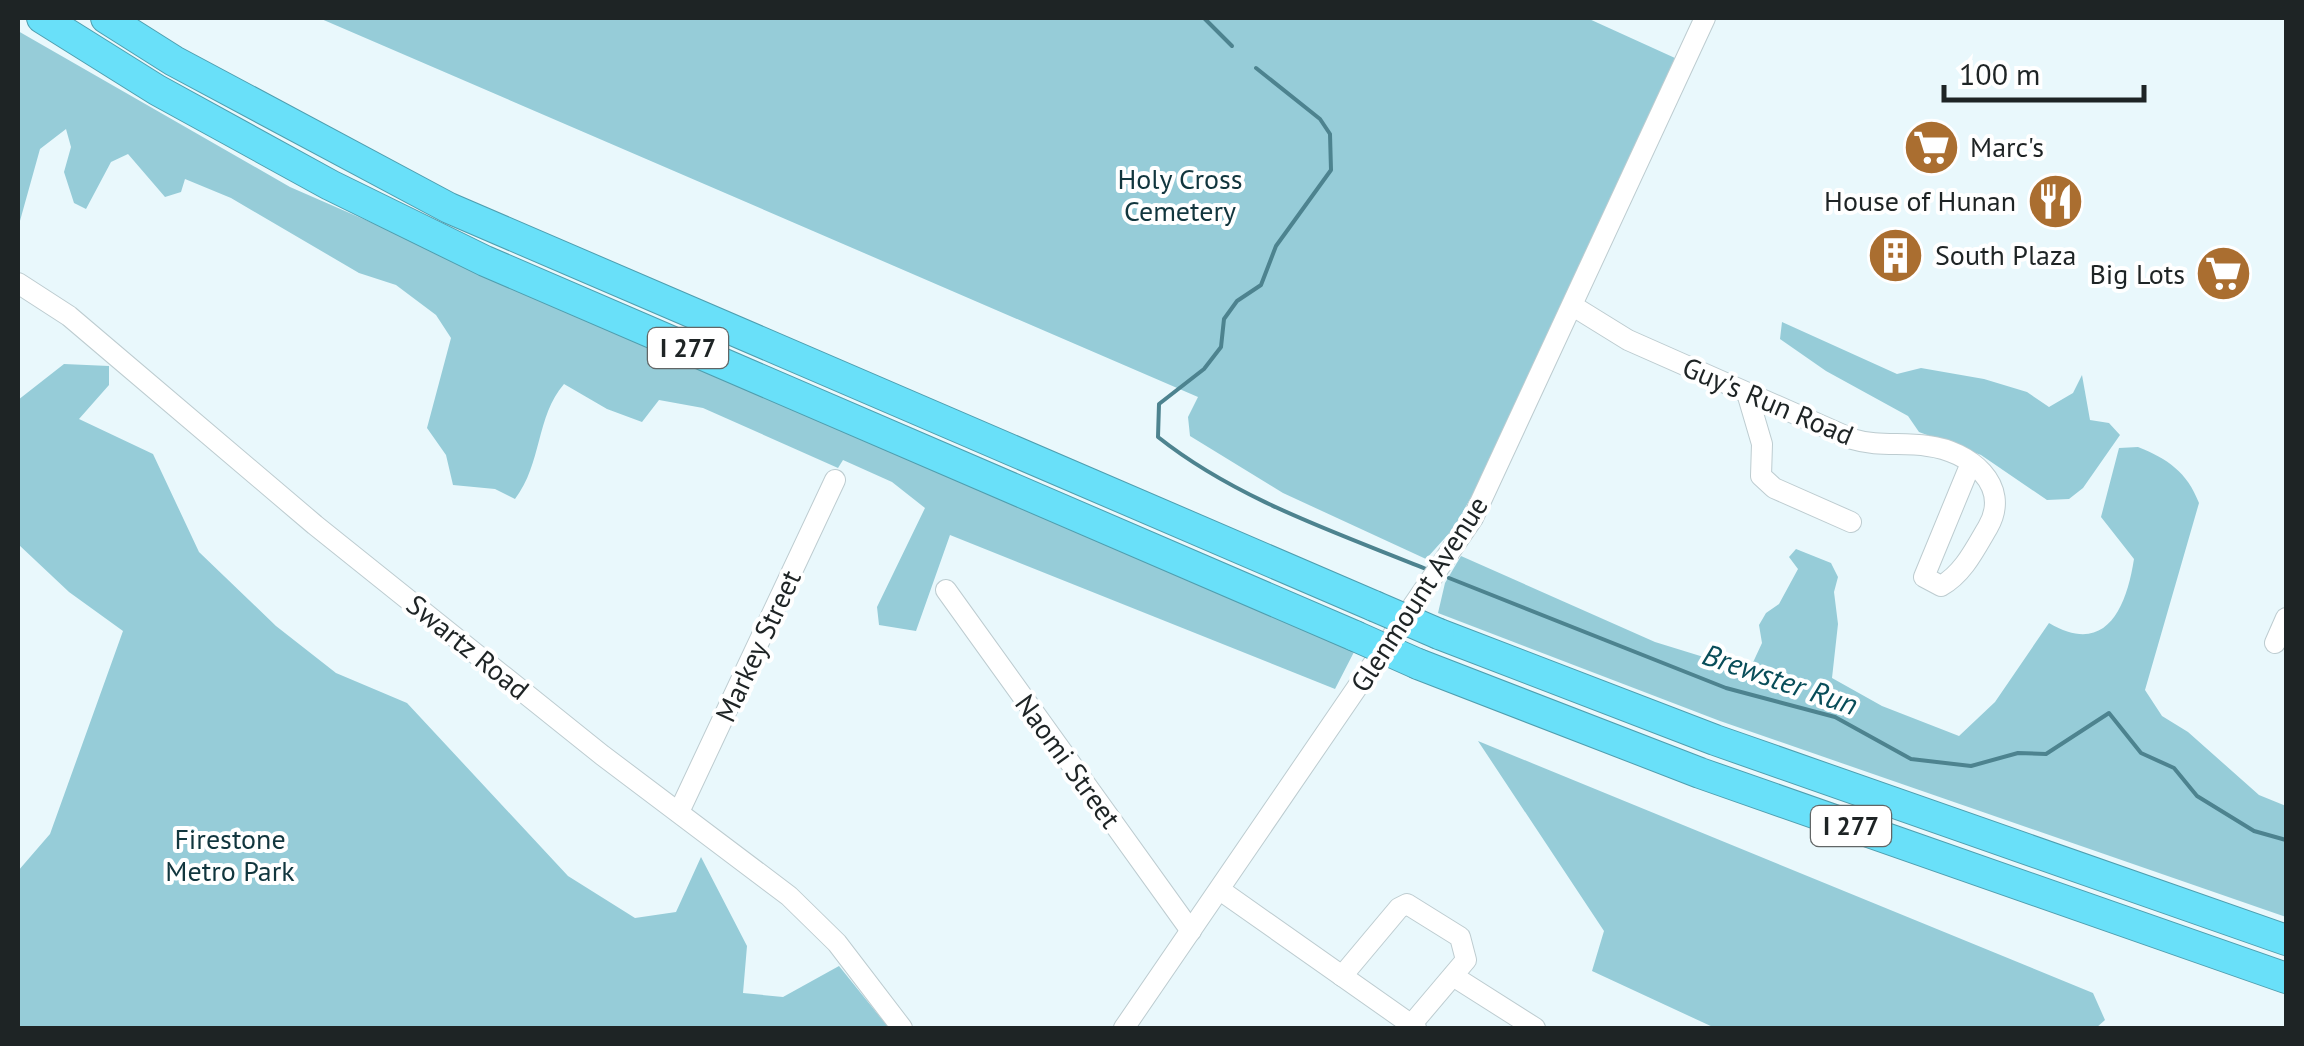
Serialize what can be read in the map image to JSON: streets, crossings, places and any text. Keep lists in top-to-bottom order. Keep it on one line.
{"streets":{"highway":["I 277"],"street":["Guy's Run Road","Glenmount Avenue","Markey Street","Swartz Road","Naomi Street"]},"crossings":[["Guy's Run Road","Glenmount Avenue"],["Glenmount Avenue","Naomi Street"],["Markey Street","Swartz Road"]],"water":["Brewster Run"],"parks":["Holy Cross Cemetery","Firestone Metro Park"],"places":{"supermarket":["Marc's","Big Lots"],"restaurant":["House of Hunan"],"building":["South Plaza"]},"scale_bar":"100 m"}
